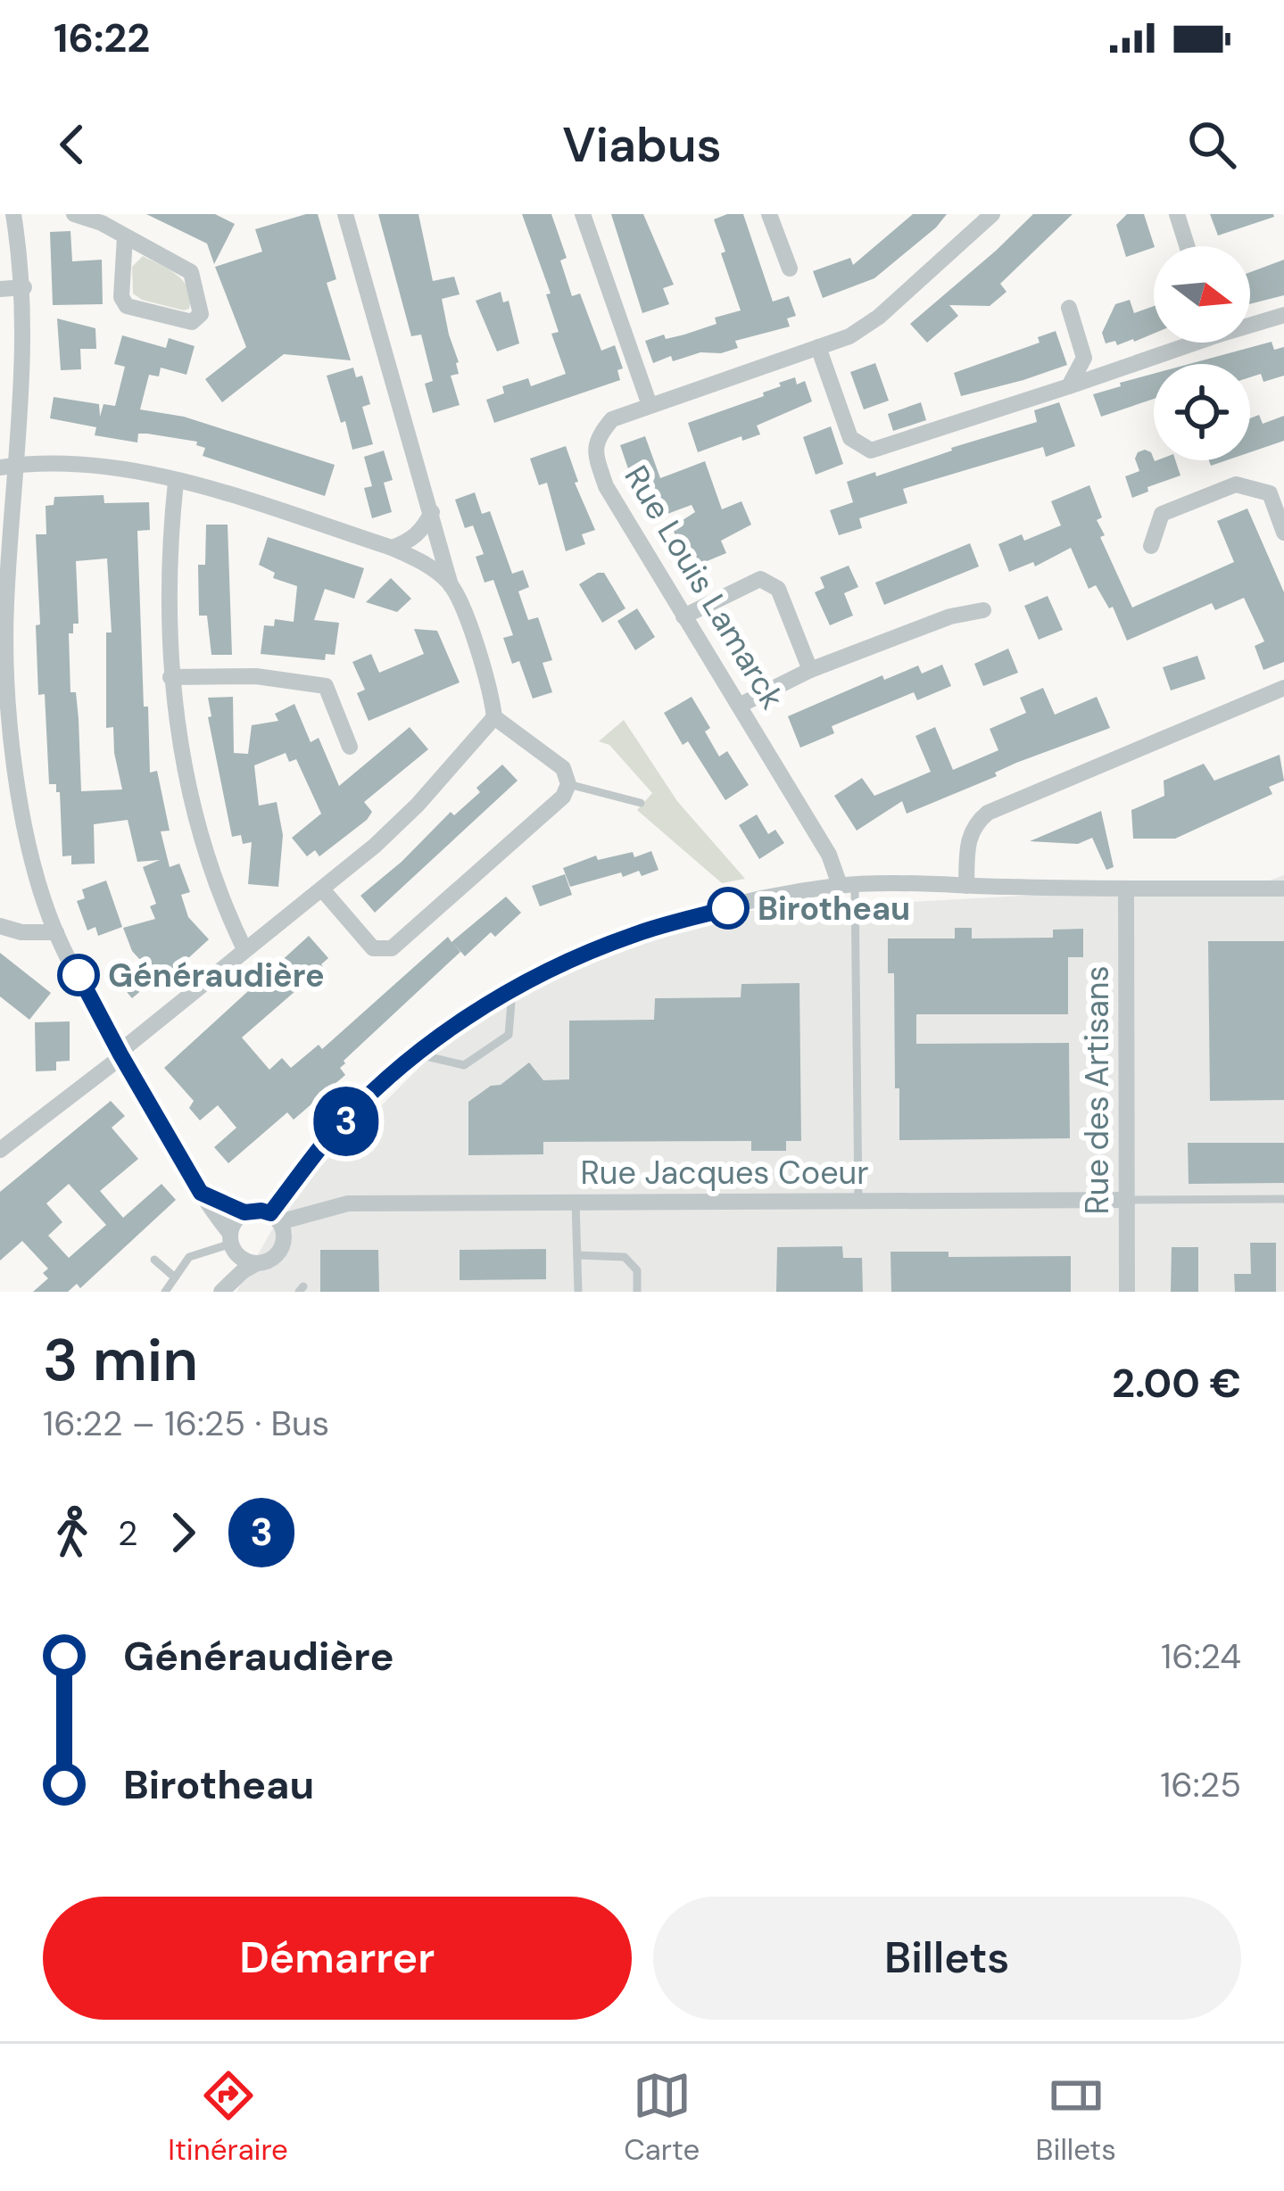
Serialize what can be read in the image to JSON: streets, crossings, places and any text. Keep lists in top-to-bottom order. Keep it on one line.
{"streets":{"street":["Rue Louis Lamarck","Rue des Artisans","Rue Jacques Coeur"]},"crossings":[["Rue des Artisans","Rue Jacques Coeur"]],"places":["Birotheau","Généraudière"],"lines":["bus line 3"],"north":"right","page":{"status":"16:22","header":"Viabus","on_map":"3","heading":["3 min","16:22 – 16:25 · Bus","2.00 €"],"legs":["2","3"],"list":[{"name":"Généraudière","value":"16:24"},{"name":"Birotheau","value":"16:25"}],"buttons":["Démarrer","Billets"],"tabs":["Itinéraire","Carte","Billets"]}}
